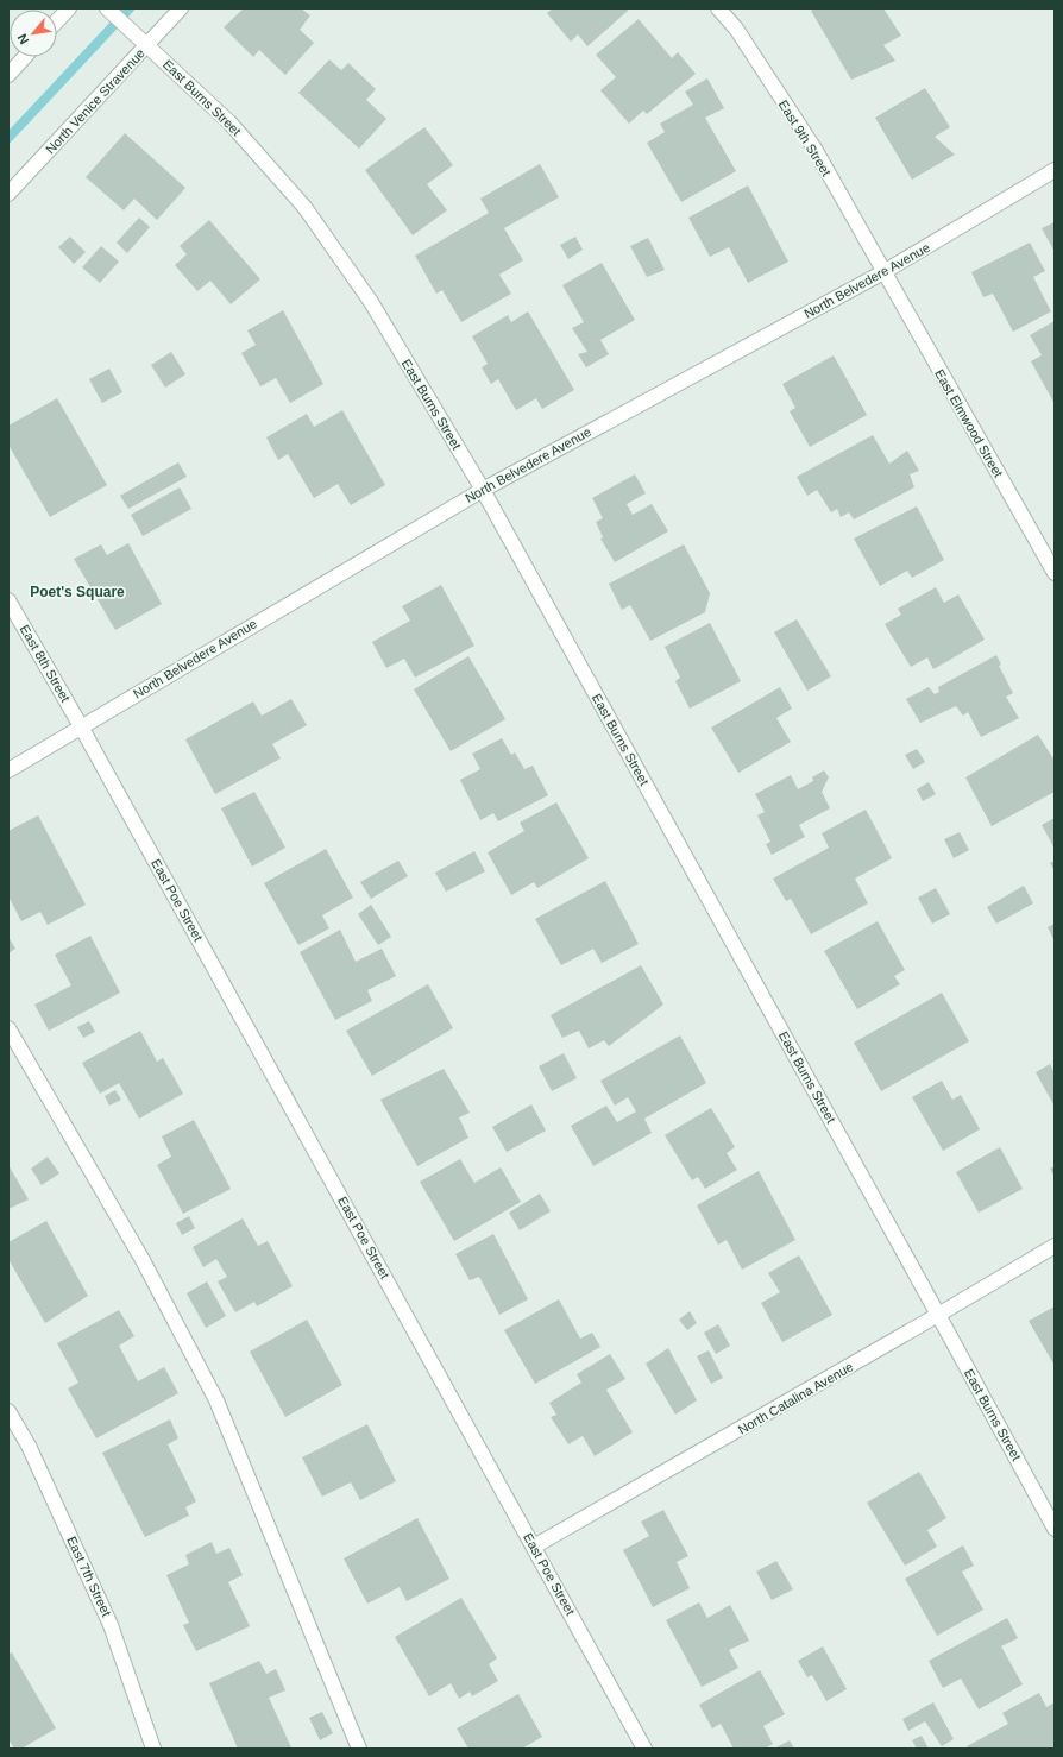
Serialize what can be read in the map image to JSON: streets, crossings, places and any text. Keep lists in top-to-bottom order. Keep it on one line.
{"streets":{"street":["East Burns Street","North Venice Stravenue","East 9th Street","North Belvedere Avenue","East Elmwood Street","East 8th Street","East Poe Street","North Catalina Avenue","East 7th Street"]},"crossings":[["East Burns Street","North Venice Stravenue"],["East Burns Street","North Belvedere Avenue"],["East Burns Street","North Catalina Avenue"],["East 9th Street","North Belvedere Avenue"],["East 9th Street","East Elmwood Street"],["North Belvedere Avenue","East Elmwood Street"],["North Belvedere Avenue","East 8th Street"],["North Belvedere Avenue","East Poe Street"],["East 8th Street","East Poe Street"],["East Poe Street","North Catalina Avenue"]],"districts":["Poet's Square"],"north":"bottom left"}
